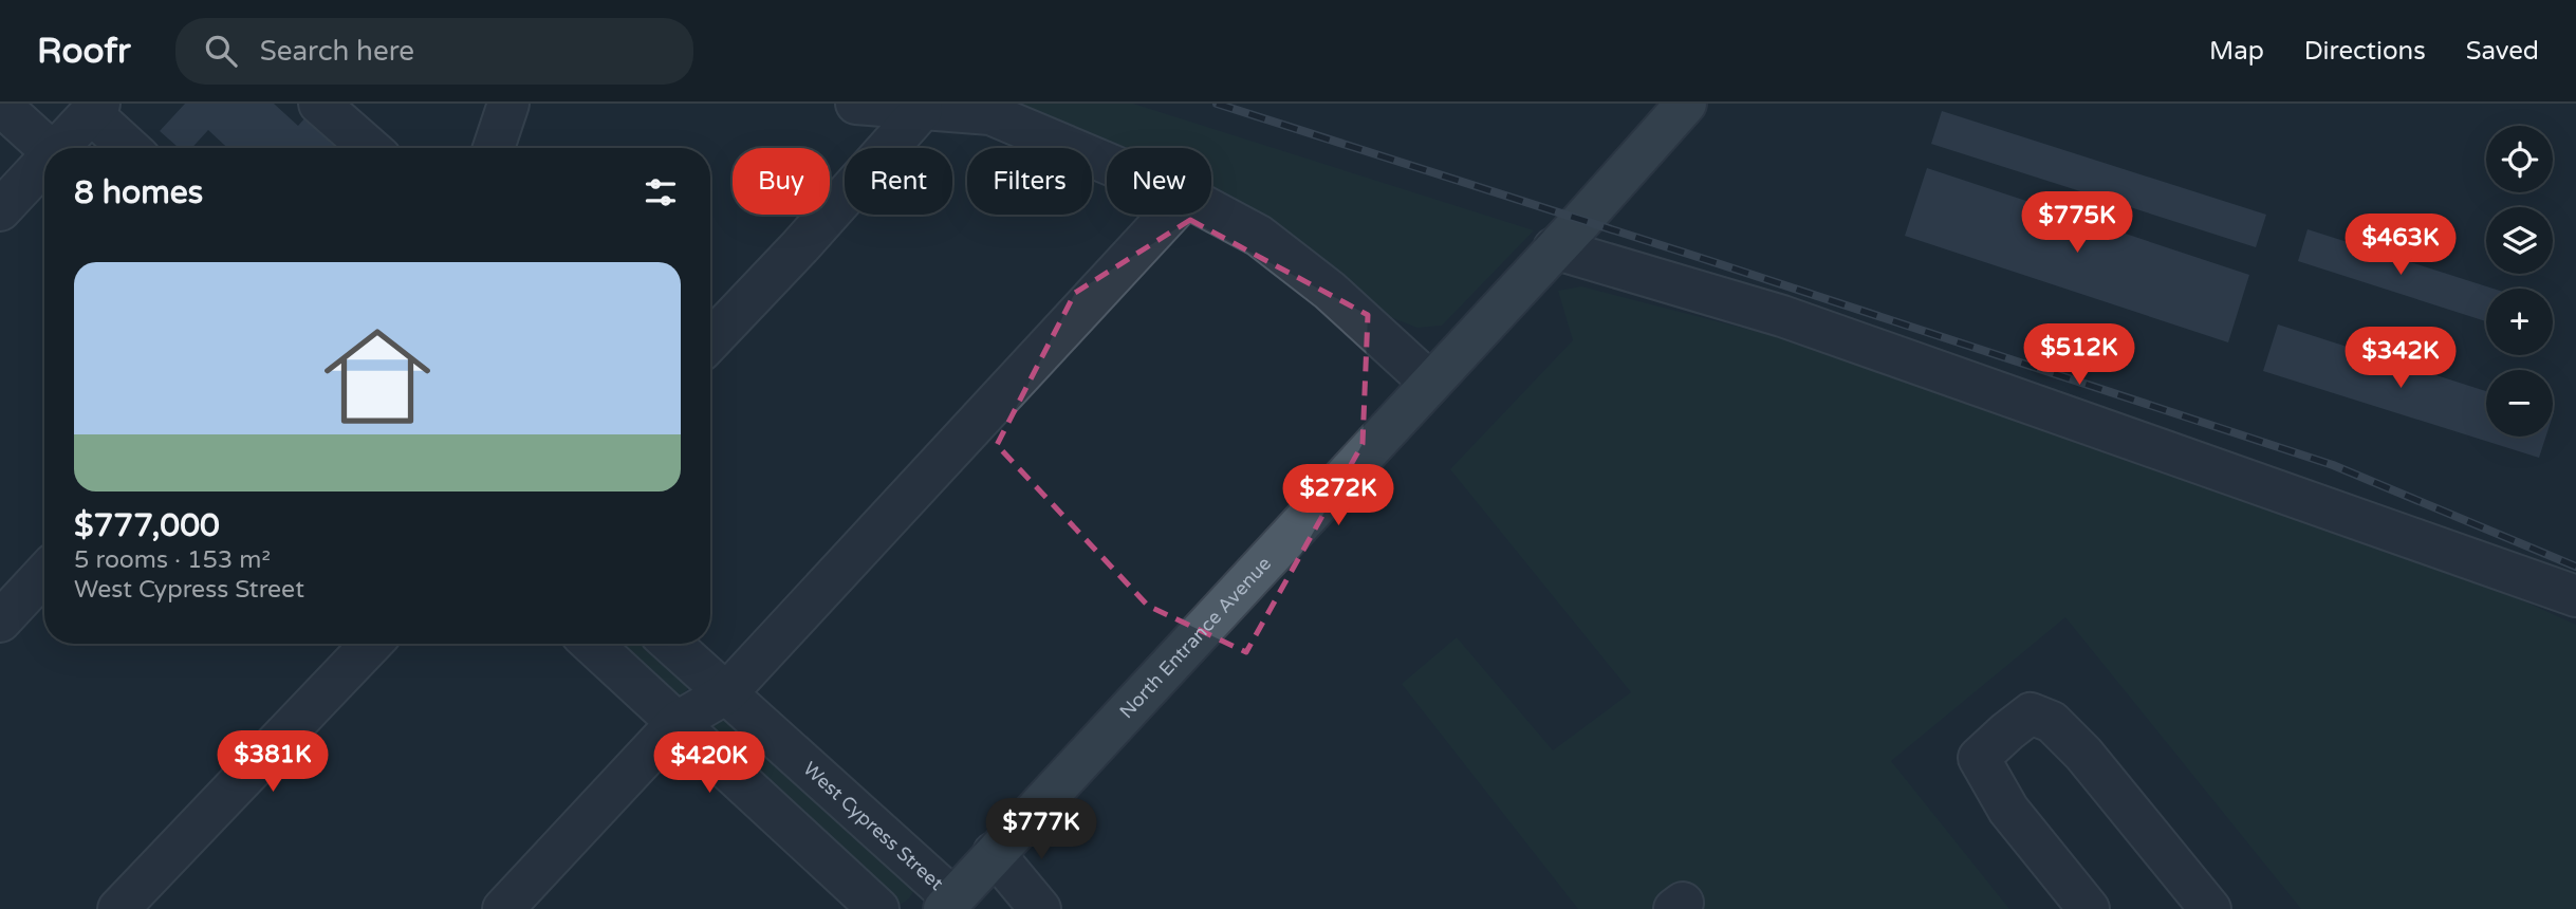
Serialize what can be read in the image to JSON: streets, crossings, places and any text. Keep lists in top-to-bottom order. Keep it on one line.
{"streets":{"main road":["North Entrance Avenue"],"street":["West Cypress Street"]},"crossings":[["North Entrance Avenue","West Cypress Street"]],"page":{"header":"Roofr","search":"Search here","nav":["Map","Directions","Saved"],"map_buttons":["+","−"],"chip":["Buy","Rent","Filters","New"],"heading":"8 homes","price":["$775K","$463K","$512K","$342K","$272K","$381K","$420K","$777K"],"list":[{"name":"$777,000","note":"5 rooms · 153 m² · West Cypress Street"}]}}
